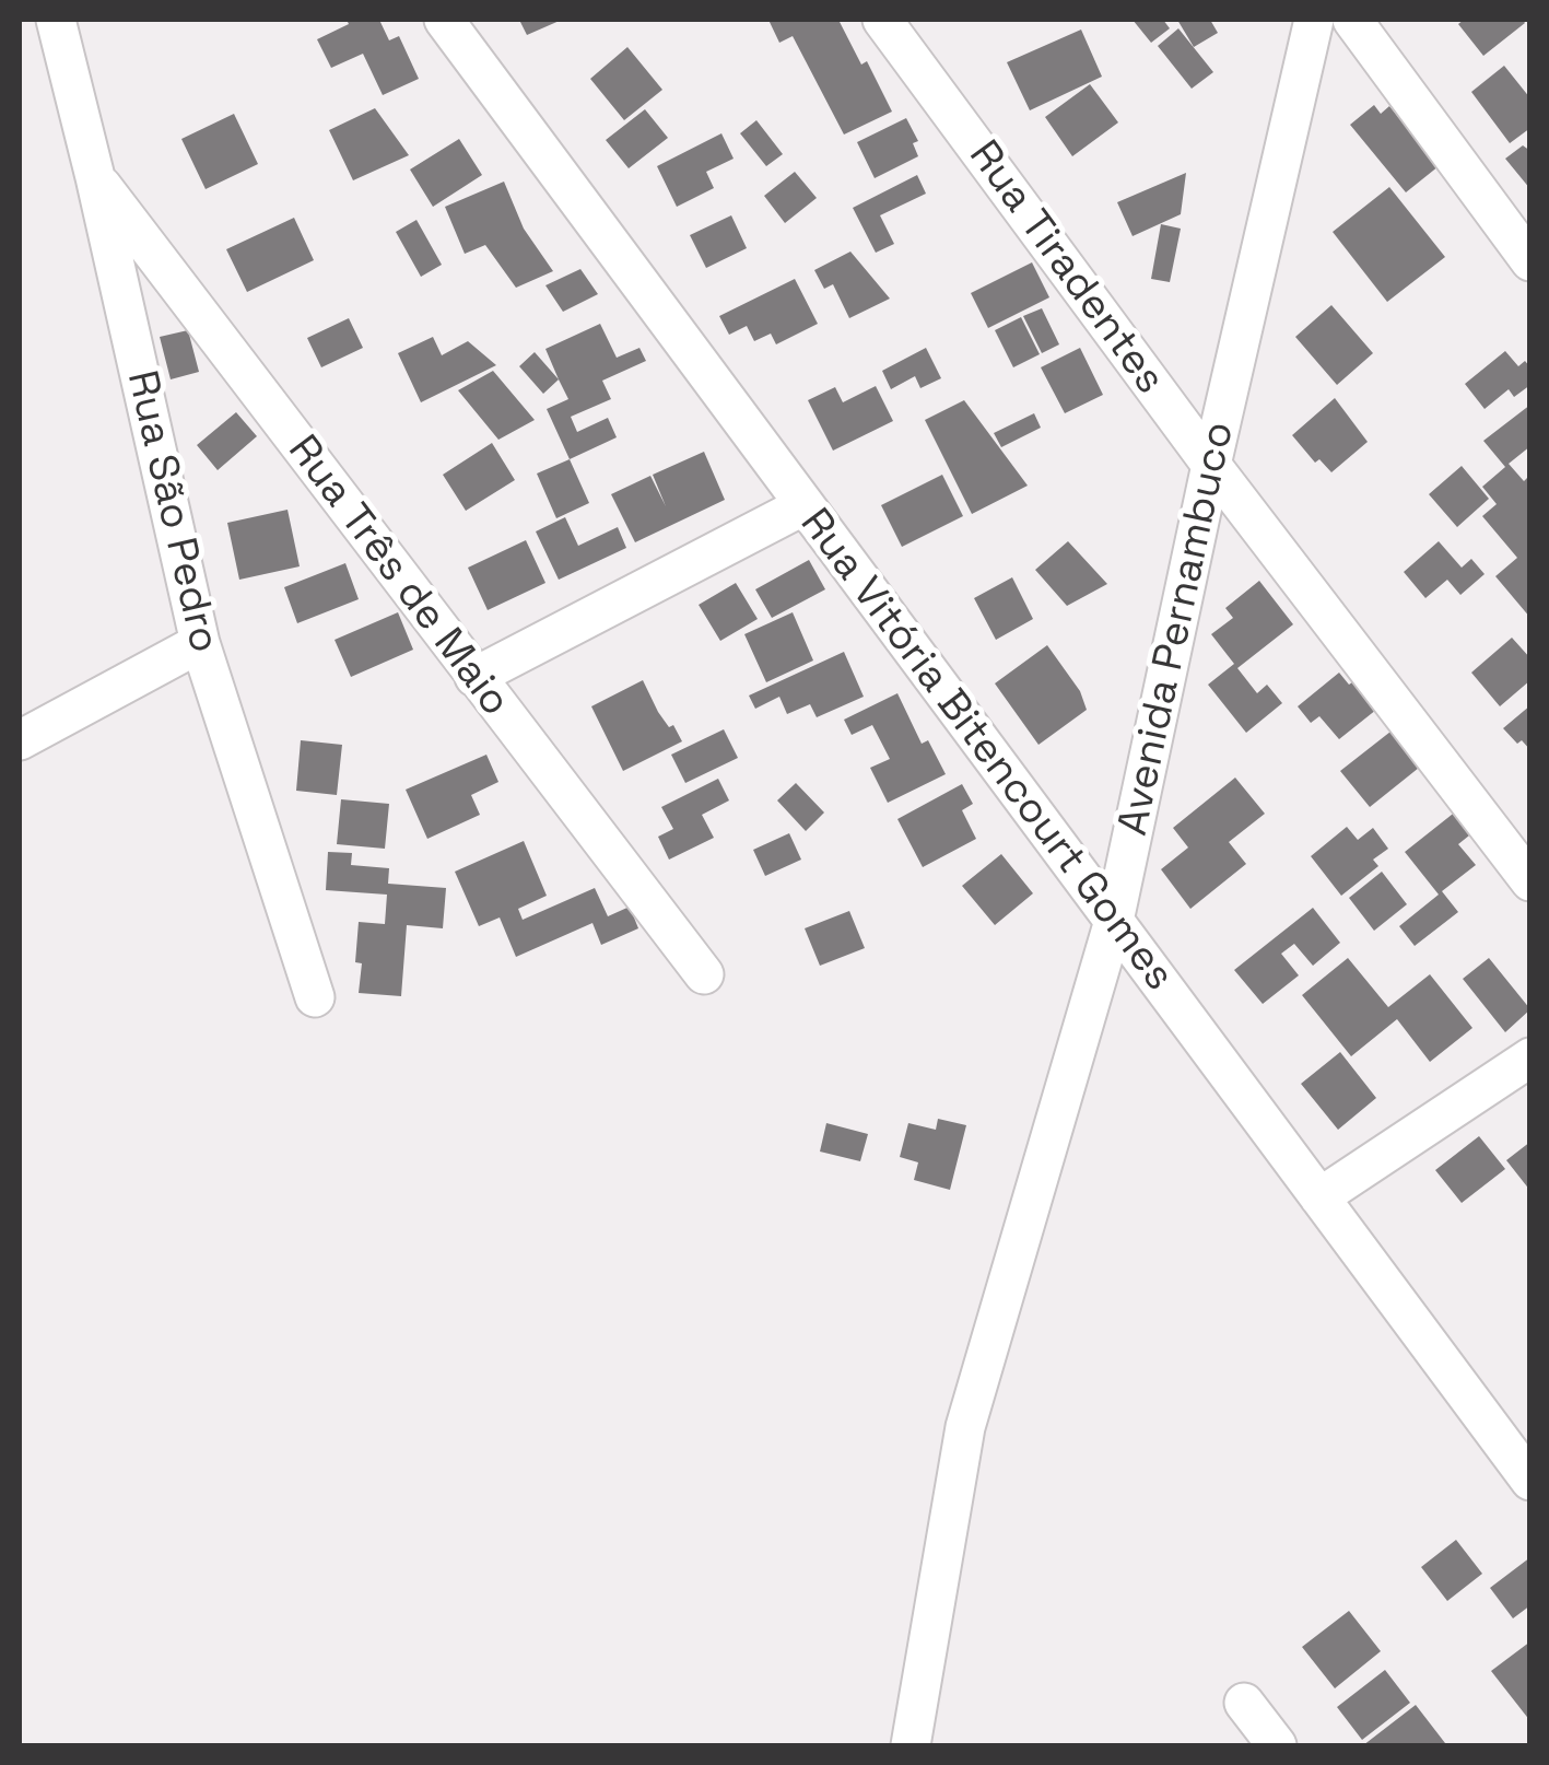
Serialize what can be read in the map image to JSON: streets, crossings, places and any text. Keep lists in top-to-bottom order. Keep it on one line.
{"streets":{"street":["Rua Tiradentes","Rua São Pedro","Rua Três de Maio","Avenida Pernambuco","Rua Vitória Bitencourt Gomes"]},"crossings":[["Rua Tiradentes","Avenida Pernambuco"],["Rua São Pedro","Rua Três de Maio"],["Avenida Pernambuco","Rua Vitória Bitencourt Gomes"]]}
